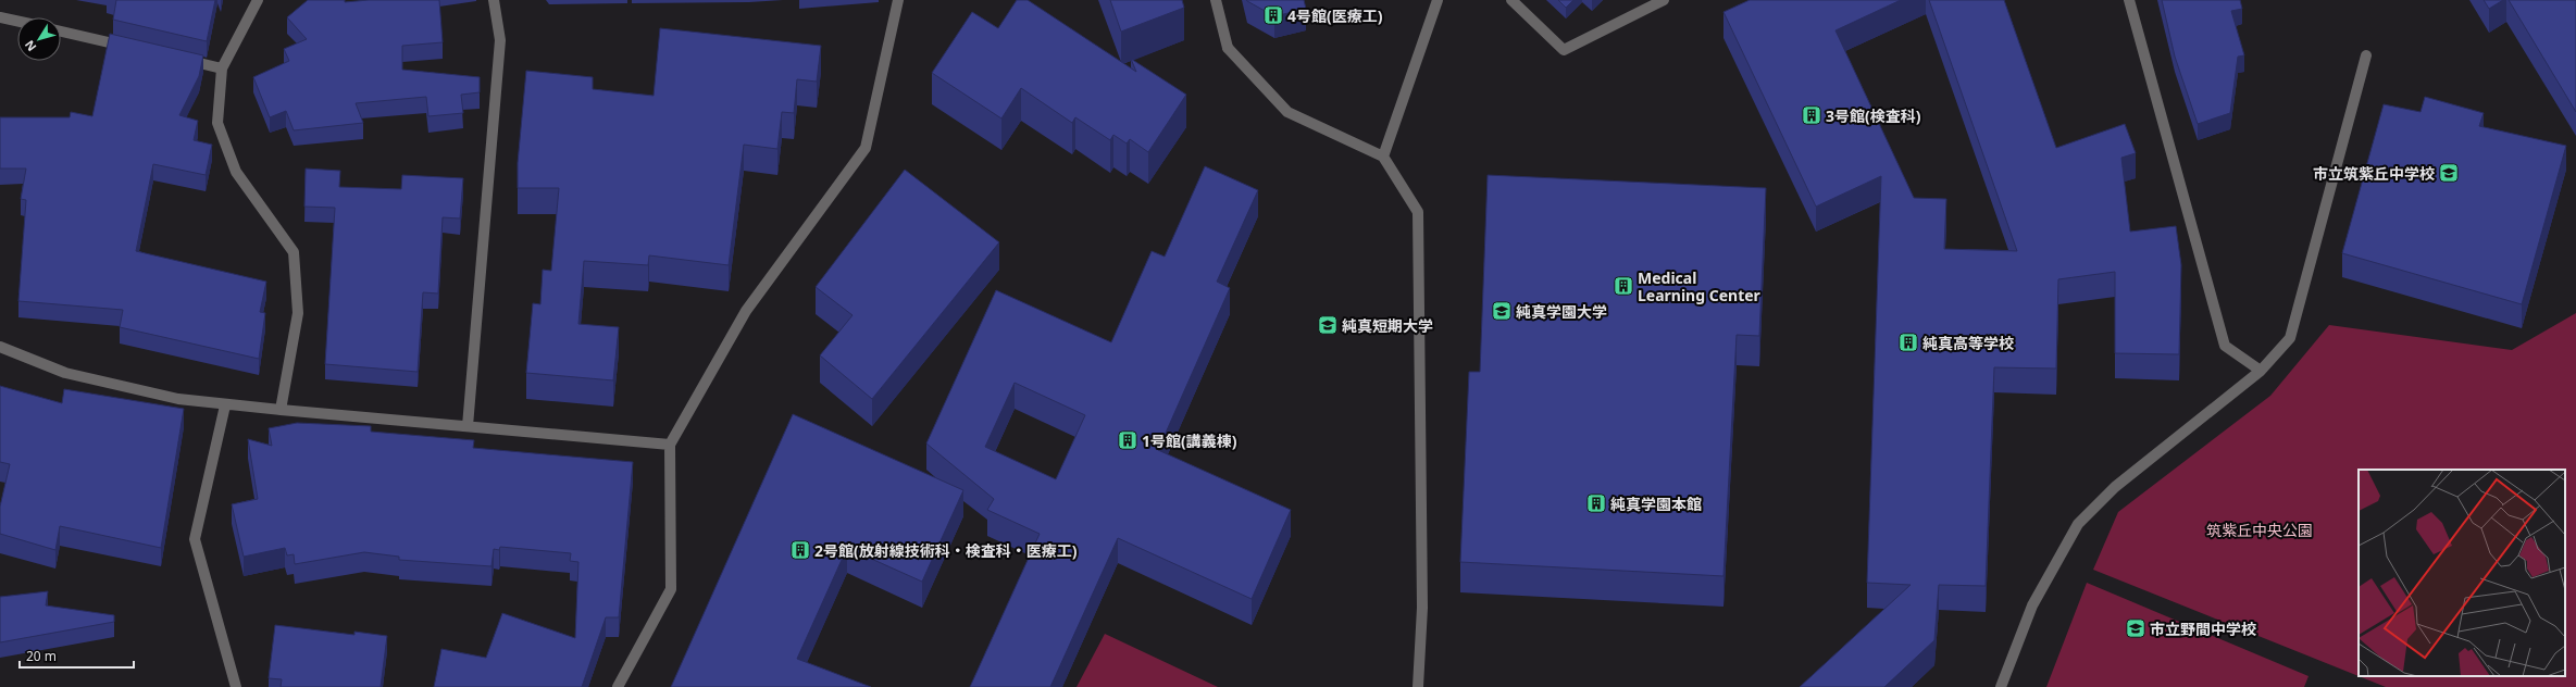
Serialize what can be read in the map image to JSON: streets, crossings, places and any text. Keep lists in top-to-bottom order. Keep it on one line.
{"parks":["筑紫丘中央公園"],"places":{"building":["4号館(医療工)","3号館(検査科)","Medical Learning Center","純真高等学校","1号館(講義棟)","純真学園本館","2号館(放射線技術科・検査科・医療工)"],"school or university":["市立筑紫丘中学校","純真学園大学","純真短期大学","市立野間中学校"]},"scale_bar":"20 m","north":"bottom left"}
